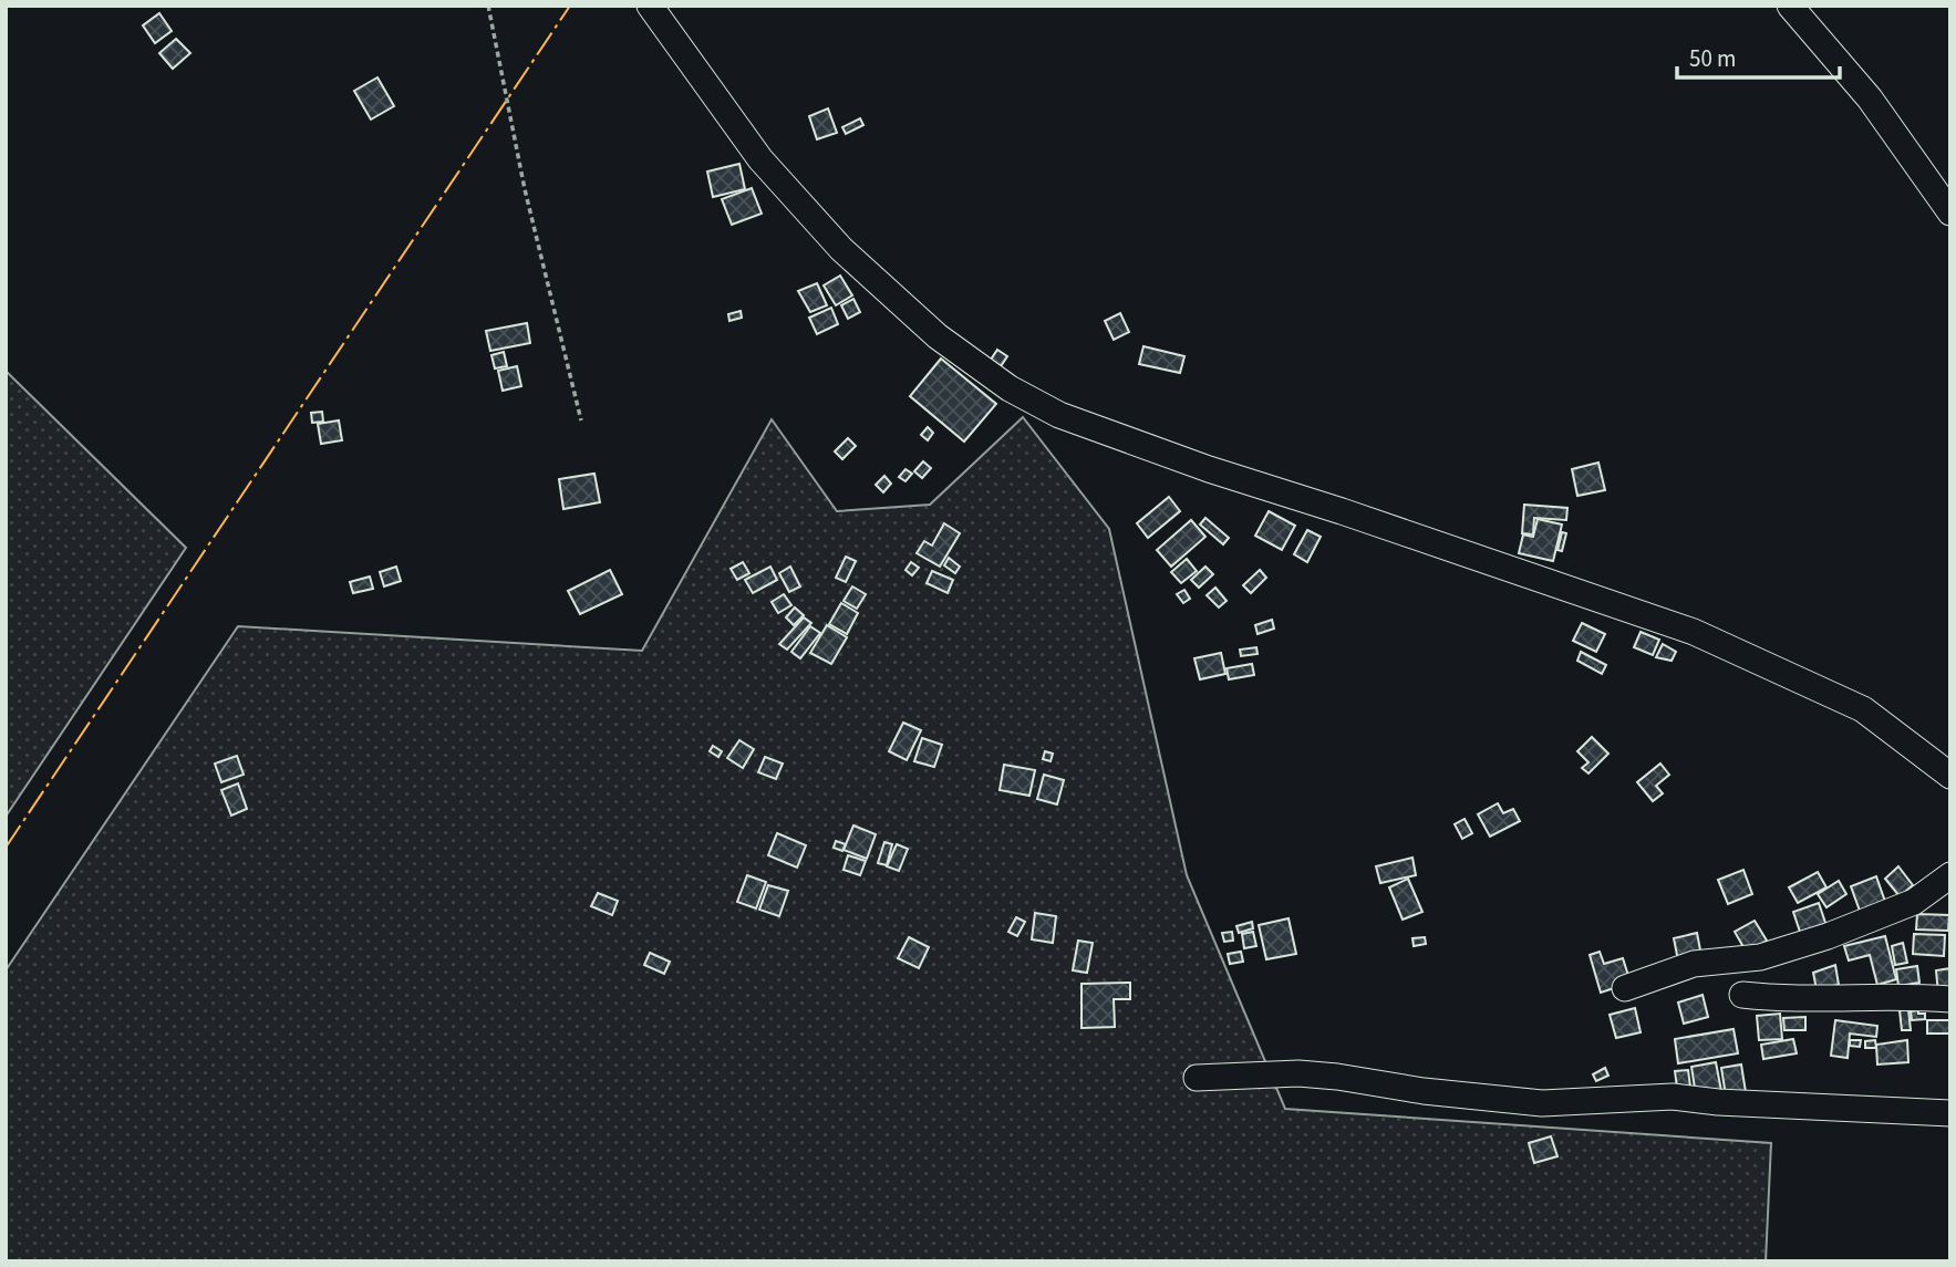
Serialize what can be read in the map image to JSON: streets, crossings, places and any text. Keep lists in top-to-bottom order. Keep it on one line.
{"scale_bar":"50 m"}
